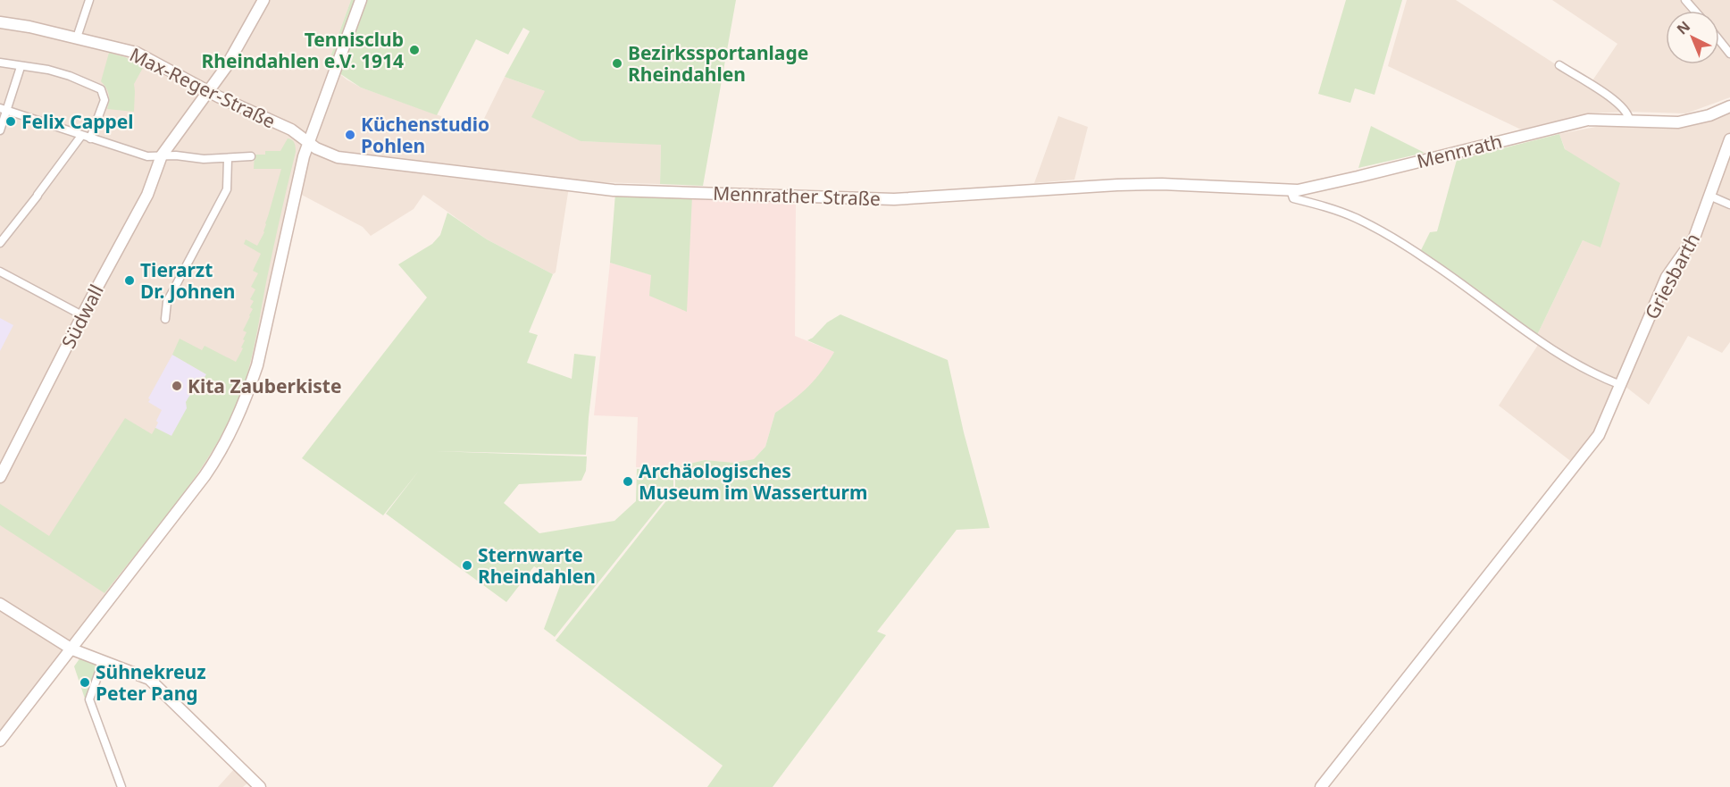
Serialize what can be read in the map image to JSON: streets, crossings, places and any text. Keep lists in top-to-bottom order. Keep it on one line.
{"streets":{"main road":["Max-Reger-Straße","Mennrath","Mennrather Straße","Griesbarth","Südwall"]},"crossings":[["Max-Reger-Straße","Mennrather Straße"],["Max-Reger-Straße","Südwall"],["Mennrath","Mennrather Straße"]],"places":["Tennisclub Rheindahlen e.V. 1914","Bezirkssportanlage Rheindahlen","Felix Cappel","Küchenstudio Pohlen","Tierarzt Dr. Johnen","Kita Zauberkiste","Archäologisches Museum im Wasserturm","Sternwarte Rheindahlen","Sühnekreuz Peter Pang"],"north":"top left"}
